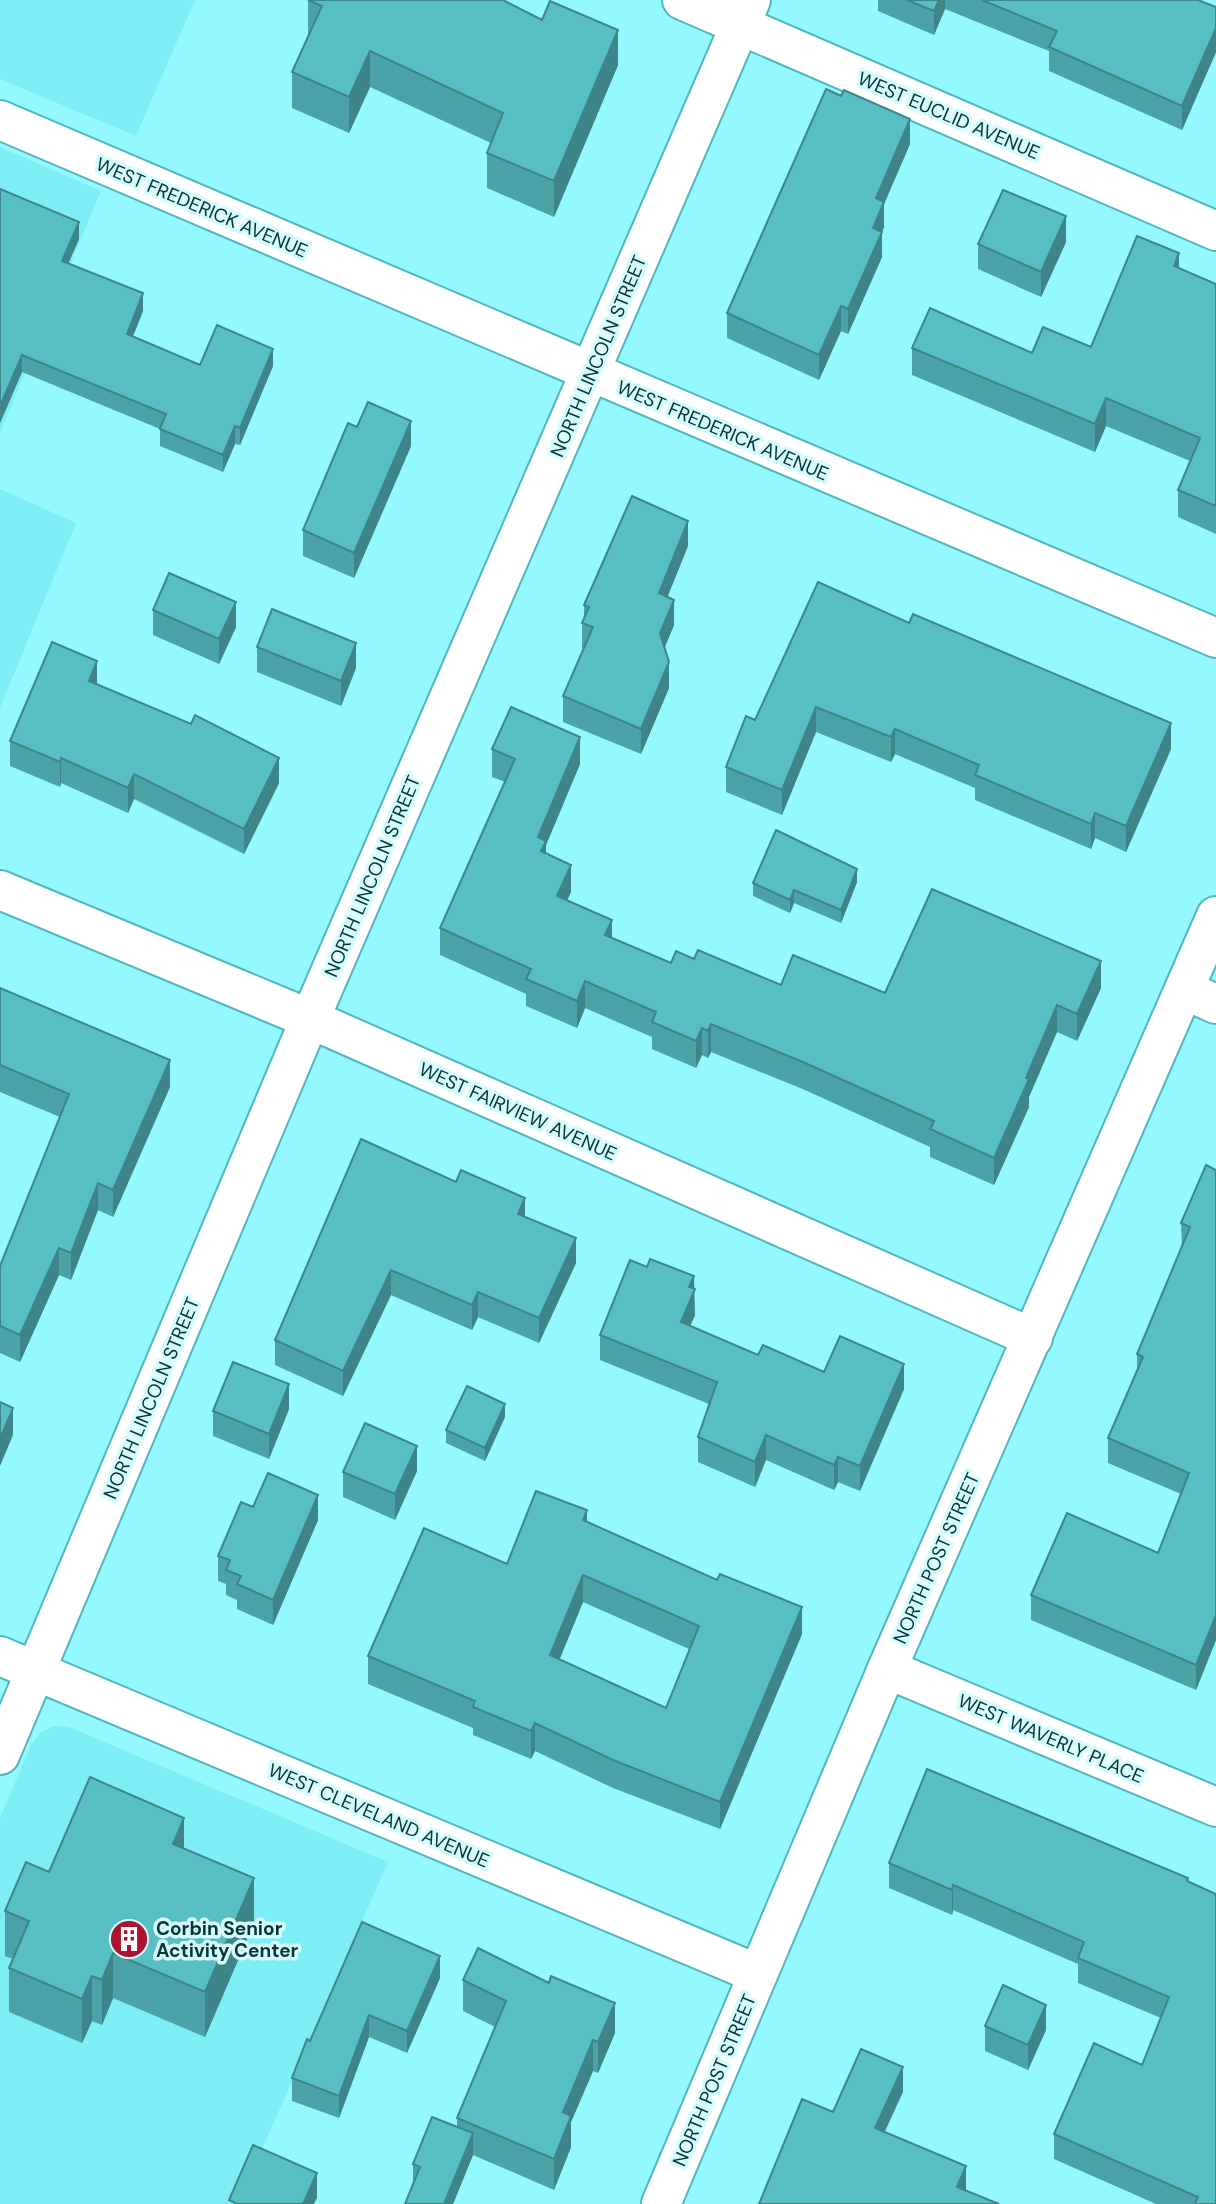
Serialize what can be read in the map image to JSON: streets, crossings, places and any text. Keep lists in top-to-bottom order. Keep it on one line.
{"streets":{"street":["WEST EUCLID AVENUE","WEST FREDERICK AVENUE","NORTH LINCOLN STREET","WEST FAIRVIEW AVENUE","NORTH POST STREET","WEST WAVERLY PLACE","WEST CLEVELAND AVENUE"]},"crossings":[["WEST EUCLID AVENUE","NORTH LINCOLN STREET"],["WEST FREDERICK AVENUE","NORTH LINCOLN STREET"],["NORTH LINCOLN STREET","WEST FAIRVIEW AVENUE"],["NORTH LINCOLN STREET","WEST CLEVELAND AVENUE"],["WEST FAIRVIEW AVENUE","NORTH POST STREET"],["NORTH POST STREET","WEST WAVERLY PLACE"],["NORTH POST STREET","WEST CLEVELAND AVENUE"]],"places":{"building":["Corbin Senior Activity Center"]}}
